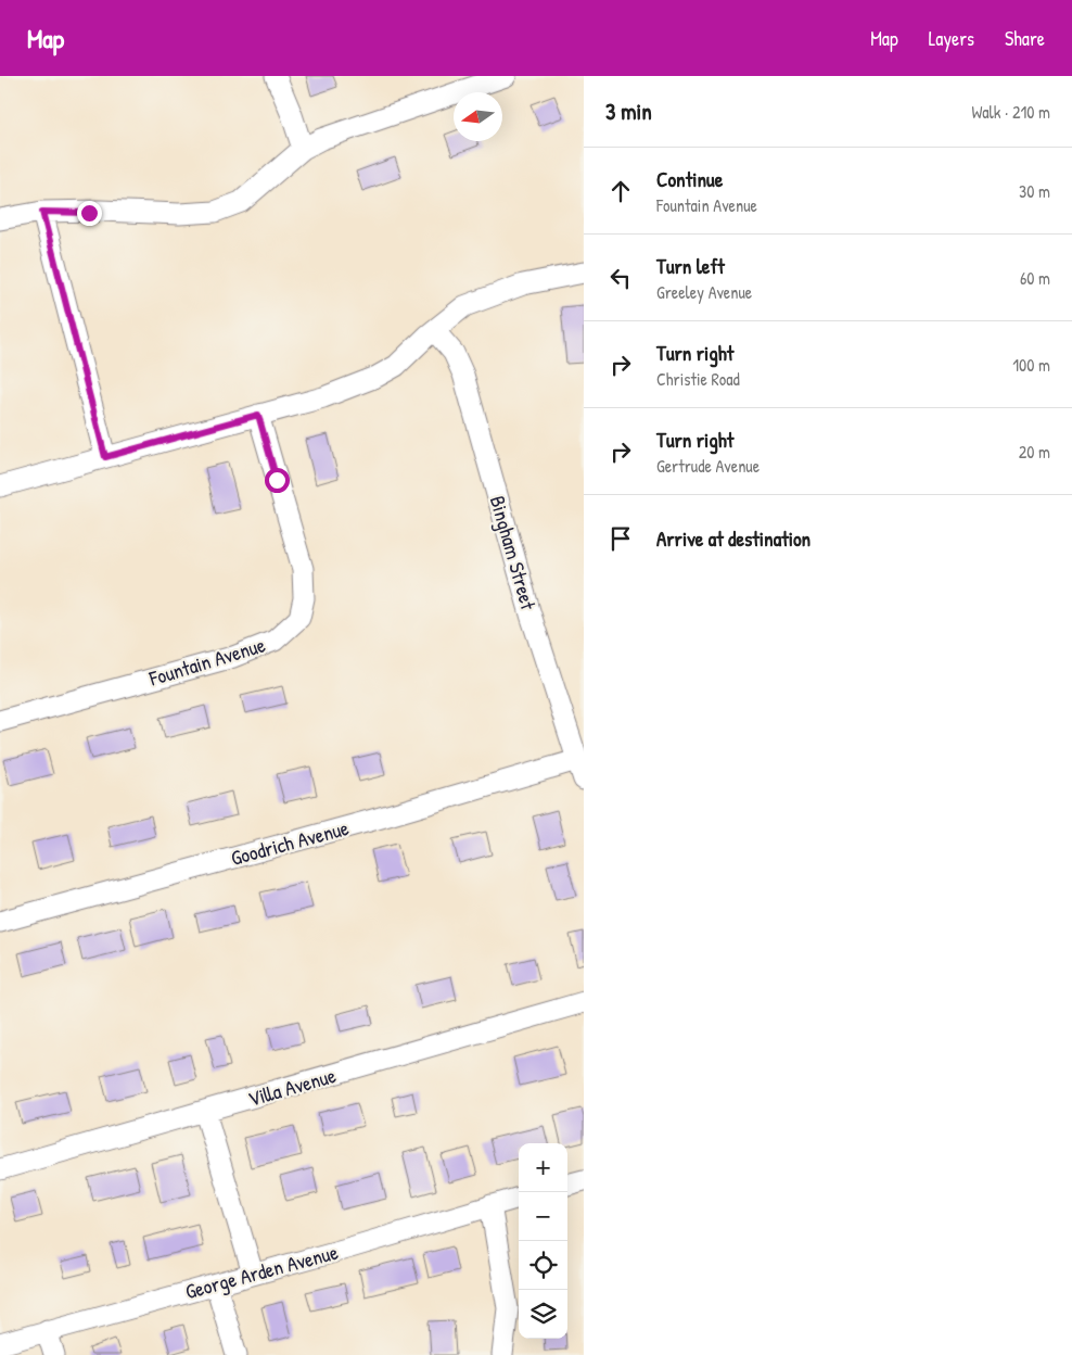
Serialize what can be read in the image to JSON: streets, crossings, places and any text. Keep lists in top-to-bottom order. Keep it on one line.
{"streets":{"street":["Bingham Street","Fountain Avenue","Goodrich Avenue","Villa Avenue","George Arden Avenue"]},"crossings":[["Bingham Street","Goodrich Avenue"]],"north":"left","page":{"header":"Map","nav":["Map","Layers","Share"],"heading":["3 min","Walk · 210 m"],"list":[["Continue","Fountain Avenue","30 m"],["Turn left","Greeley Avenue","60 m"],["Turn right","Christie Road","100 m"],["Turn right","Gertrude Avenue","20 m"],"Arrive at destination"],"map_buttons":["+","−"]}}
